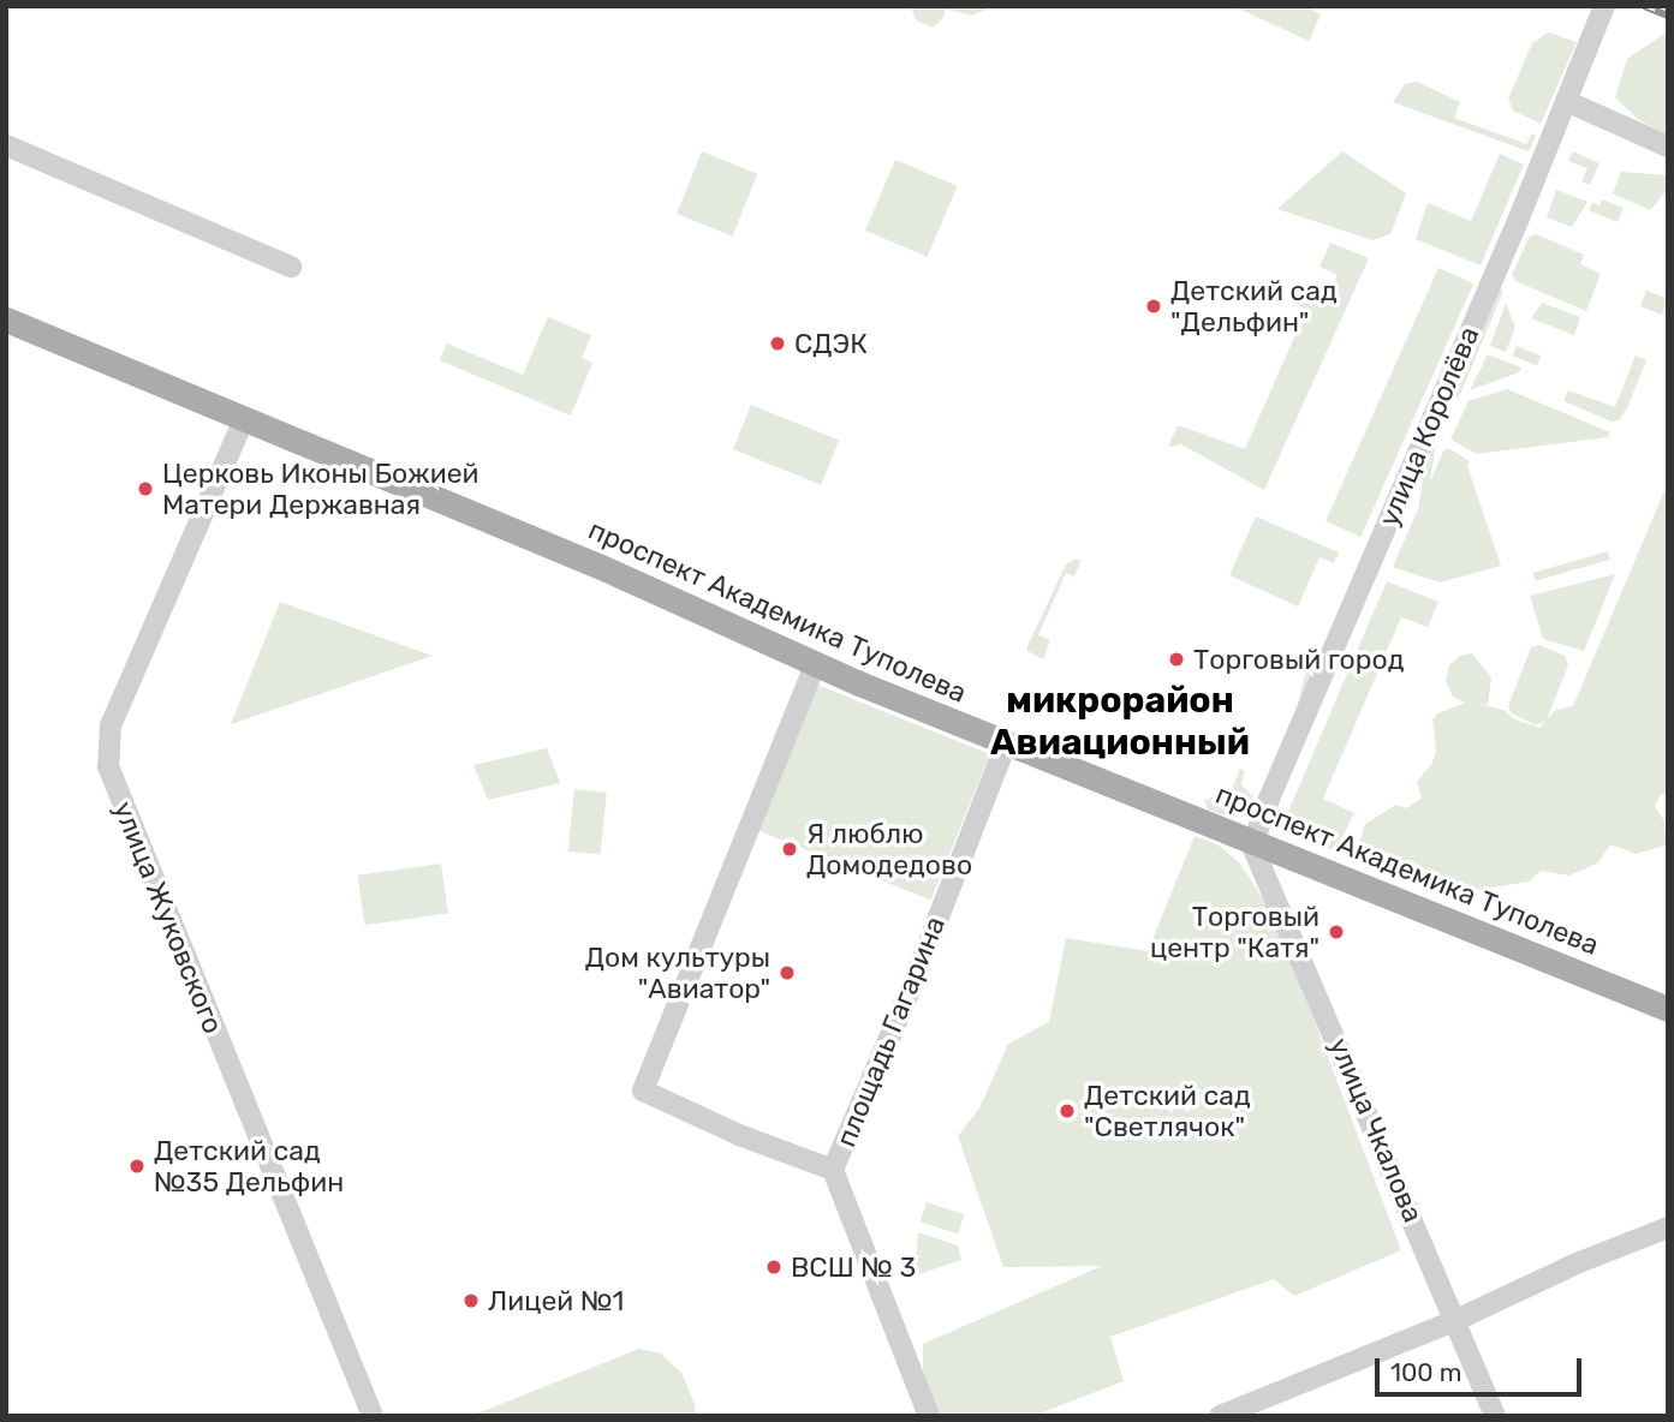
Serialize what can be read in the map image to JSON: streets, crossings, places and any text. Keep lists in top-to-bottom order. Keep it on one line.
{"streets":{"main road":["проспект Академика Туполева"],"street":["улица Королёва","улица Жуковского","площадь Гагарина","улица Чкалова"]},"crossings":[["улица Королёва","проспект Академика Туполева"],["улица Королёва","улица Чкалова"],["проспект Академика Туполева","улица Жуковского"],["проспект Академика Туполева","площадь Гагарина"],["проспект Академика Туполева","улица Чкалова"]],"districts":["микрорайон Авиационный"],"places":["Детский сад \"Дельфин\"","СДЭК","Церковь Иконы Божией Матери Державная","Торговый город","Я люблю Домодедово","Торговый центр \"Катя\"","Дом культуры \"Авиатор\"","Детский сад \"Светлячок\"","Детский сад №35 Дельфин","ВСШ № 3","Лицей №1"],"scale_bar":"100 m"}
